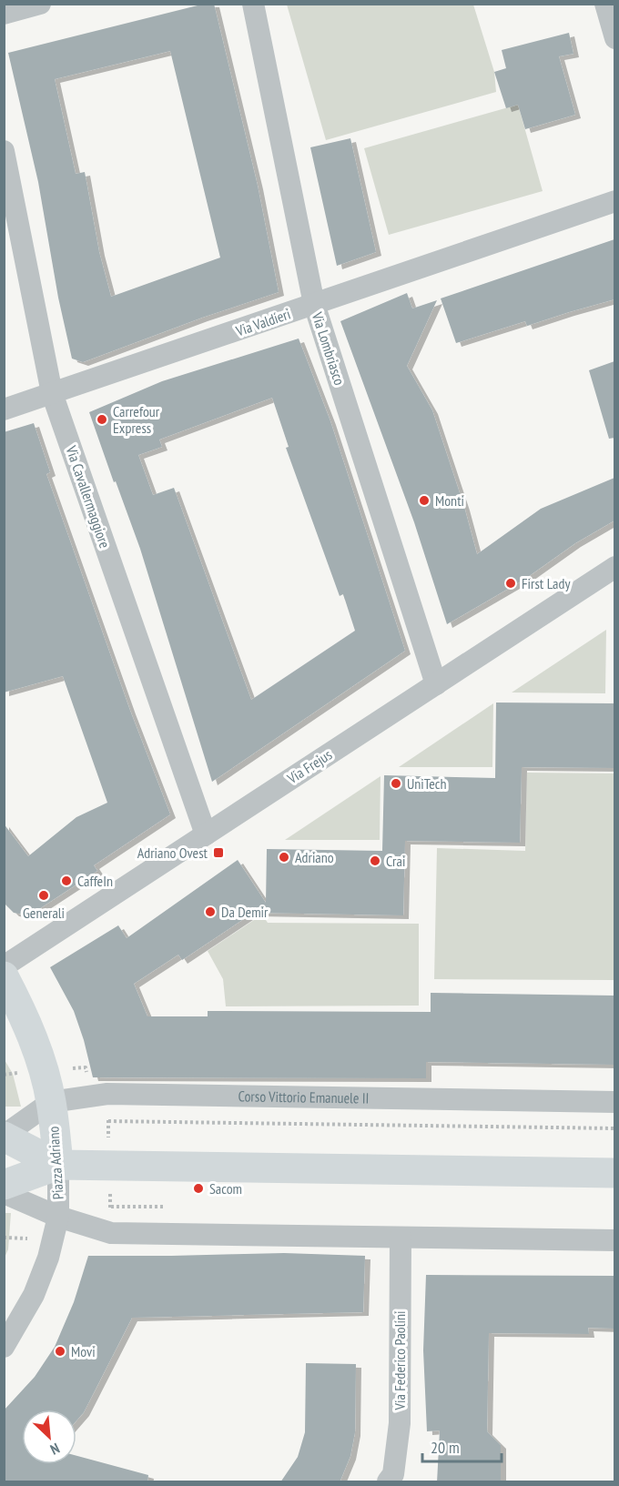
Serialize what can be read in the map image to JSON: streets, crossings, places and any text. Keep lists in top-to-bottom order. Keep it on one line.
{"streets":{"main road":["Corso Vittorio Emanuele II","Piazza Adriano"],"street":["Via Valdieri","Via Lombriasco","Via Cavallermaggiore","Via Frejus","Via Federico Paolini"]},"crossings":[["Via Valdieri","Via Lombriasco"],["Via Valdieri","Via Cavallermaggiore"],["Via Lombriasco","Via Frejus"],["Via Cavallermaggiore","Via Frejus"],["Corso Vittorio Emanuele II","Piazza Adriano"]],"places":{"other":["Carrefour Express","Monti","First Lady","UniTech","Adriano","Crai","CaffeIn","Generali","Da Demir","Sacom","Movi"],"transit":["Adriano Ovest"]},"scale_bar":"20 m","north":"bottom right"}
